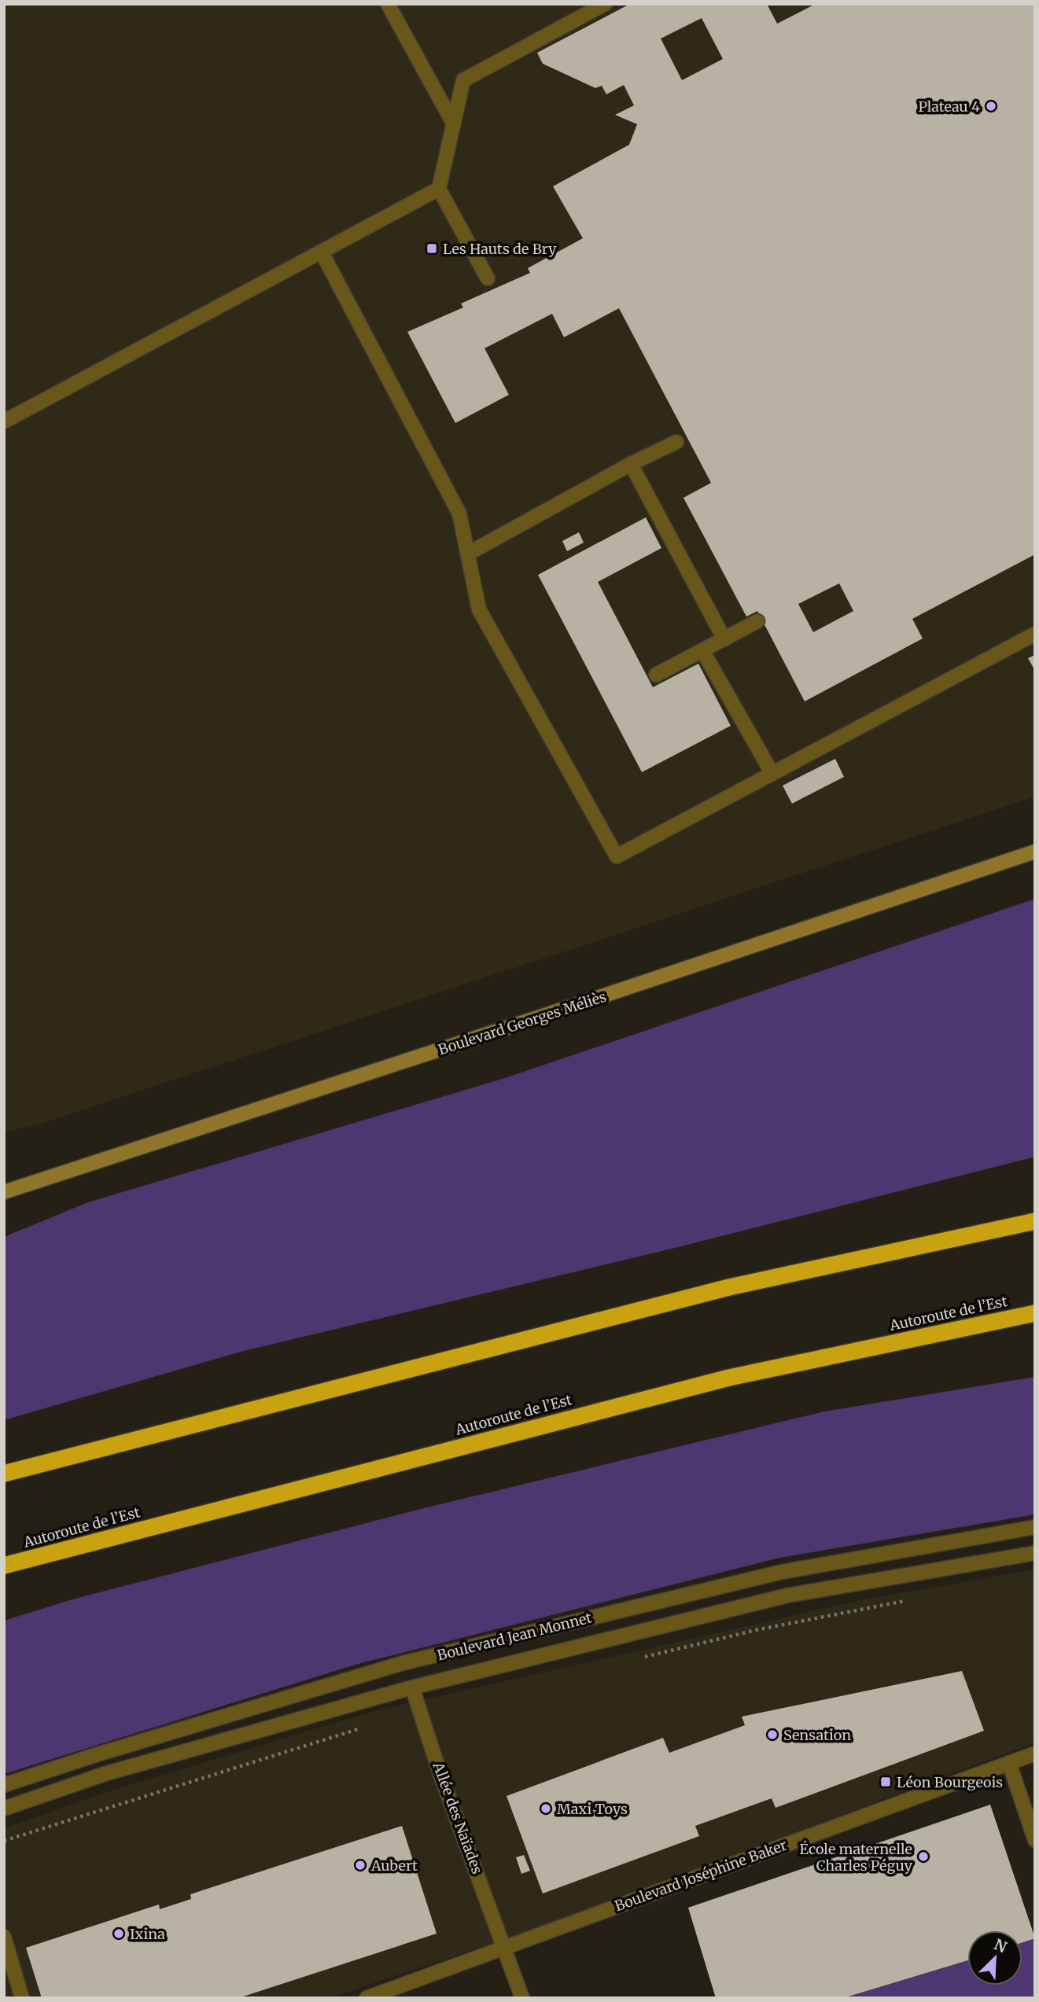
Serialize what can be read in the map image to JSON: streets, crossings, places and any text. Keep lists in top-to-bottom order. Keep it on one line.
{"streets":{"highway":["Autoroute de l’Est"],"main road":["Boulevard Georges Méliès"],"street":["Boulevard Jean Monnet","Allée des Naïades","Boulevard Joséphine Baker"]},"crossings":[["Boulevard Jean Monnet","Allée des Naïades"],["Allée des Naïades","Boulevard Joséphine Baker"]],"places":{"other":["Plateau 4","Sensation","Maxi Toys","École maternelle Charles Péguy","Aubert","Ixina"],"transit":["Les Hauts de Bry","Léon Bourgeois"]},"north":"top right"}
